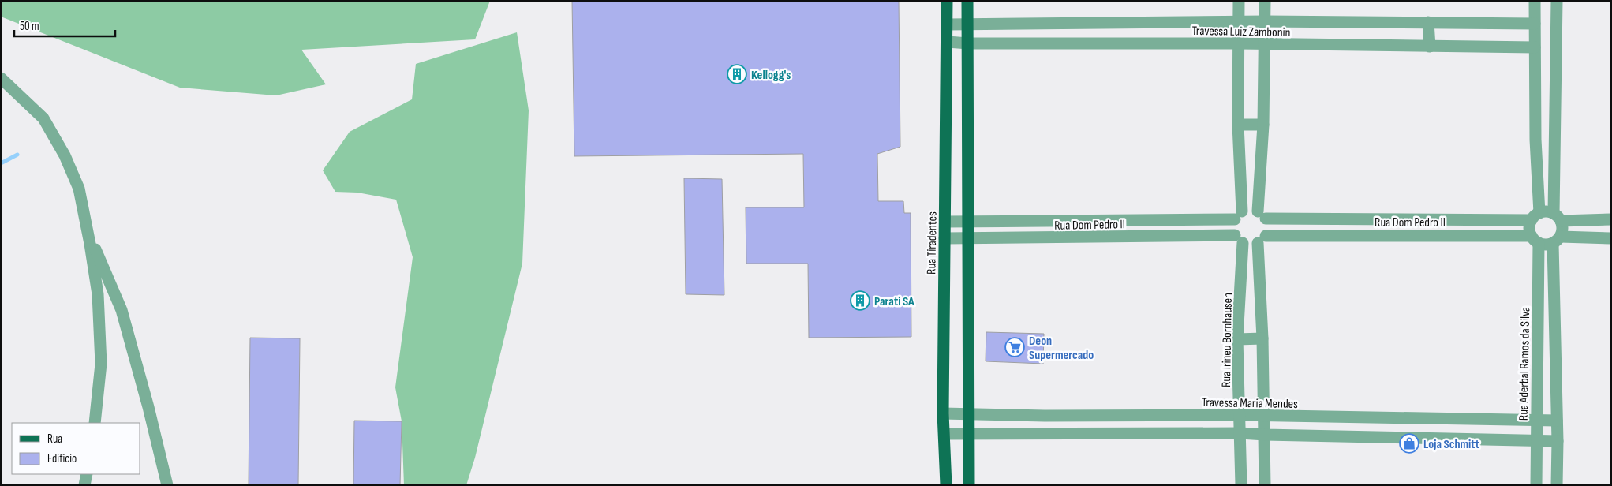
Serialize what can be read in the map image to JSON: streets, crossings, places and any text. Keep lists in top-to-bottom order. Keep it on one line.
{"streets":{"main road":["Rua Tiradentes"],"street":["Travessa Luiz Zambonin","Rua Dom Pedro II","Rua Irineu Bornhausen","Rua Aderbal Ramos da Silva","Travessa Maria Mendes"]},"crossings":[["Travessa Luiz Zambonin","Rua Tiradentes"],["Rua Dom Pedro II","Rua Tiradentes"],["Rua Dom Pedro II","Rua Irineu Bornhausen"],["Rua Dom Pedro II","Rua Aderbal Ramos da Silva"],["Rua Tiradentes","Travessa Maria Mendes"],["Rua Irineu Bornhausen","Travessa Maria Mendes"],["Rua Aderbal Ramos da Silva","Travessa Maria Mendes"]],"places":{"building":["Kellogg's","Parati SA"],"supermarket":["Deon Supermercado"],"shop":["Loja Schmitt"]},"legend":["Rua","Edifício"],"scale_bar":"50 m"}
